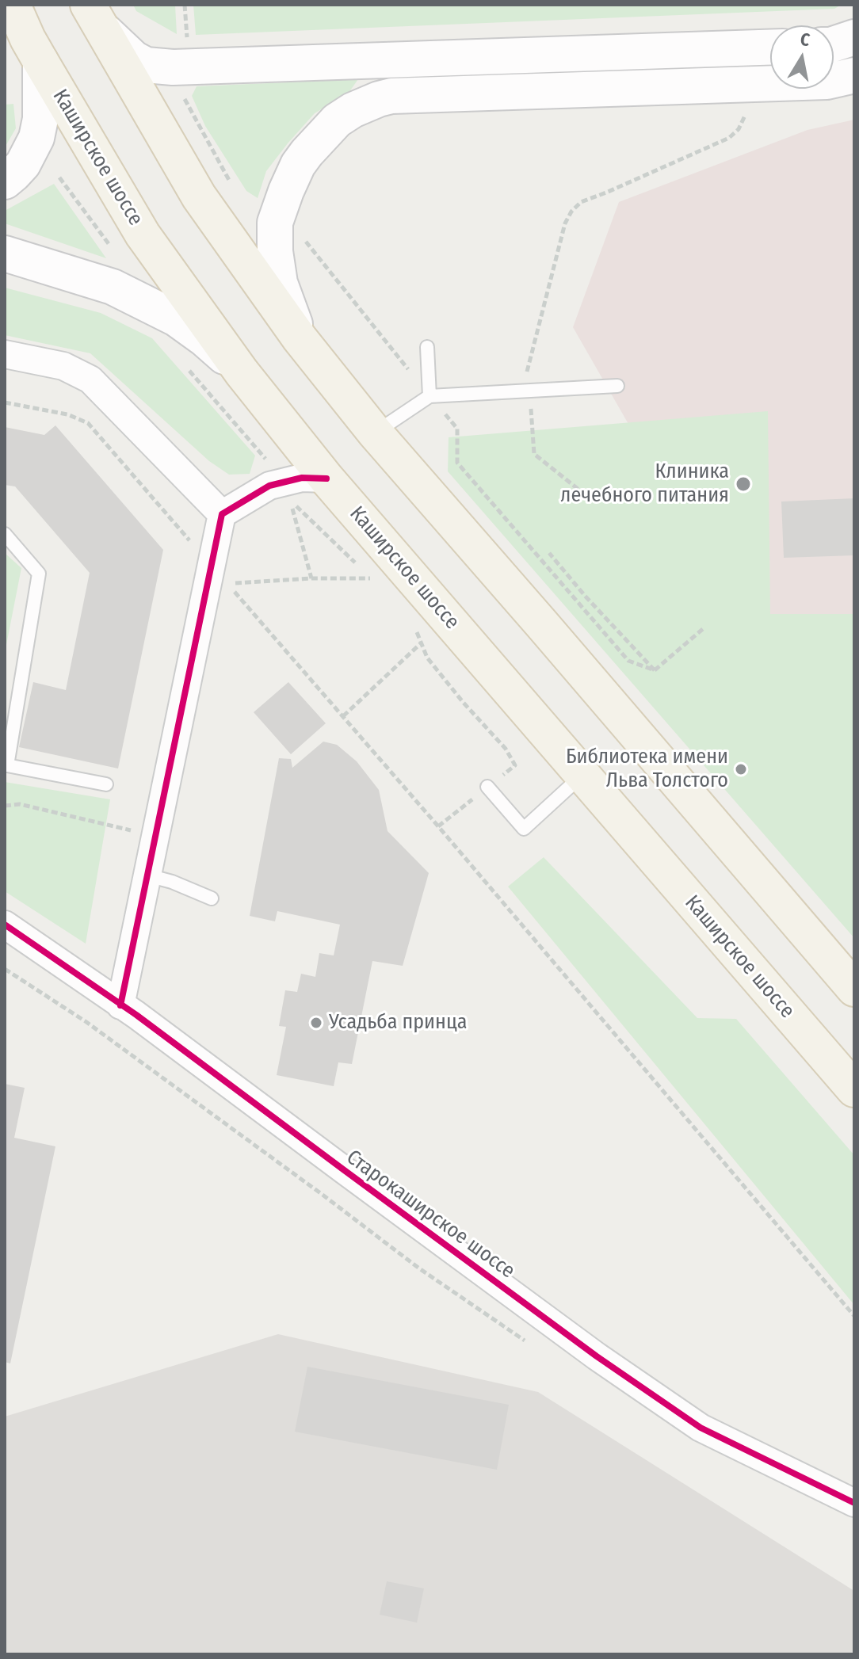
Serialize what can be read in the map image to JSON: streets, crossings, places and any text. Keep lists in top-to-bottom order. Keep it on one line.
{"streets":{"main road":["Каширское шоссе"],"street":["Старокаширское шоссе"]},"places":["Клиника лечебного питания","Библиотека имени Льва Толстого","Усадьба принца"],"north":"top"}
